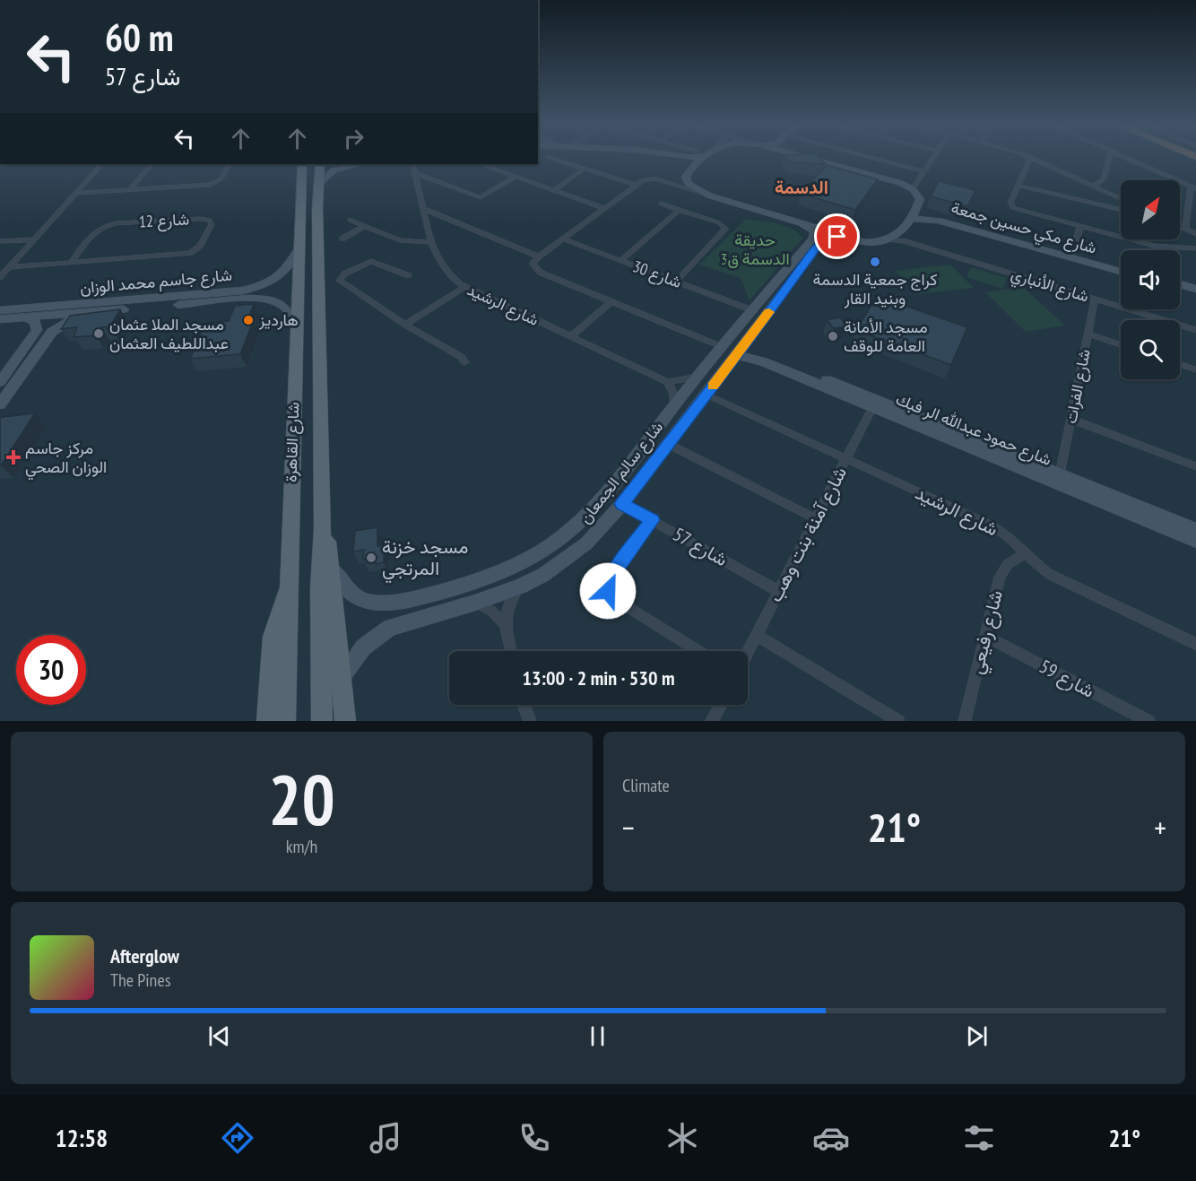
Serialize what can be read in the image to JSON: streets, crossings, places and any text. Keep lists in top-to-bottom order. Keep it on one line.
{"streets":{"main road":["شارع القاهرة"],"street":["شارع 12","شارع مكي حسين جمعة","شارع 30","شارع جاسم محمد الوزان","شارع الأنباري","شارع الرشيد","شارع الفرات","شارع حمود عبدالله الر فبك","شارع سالم الجمعان","شارع آمنة بنت وهب","شارع 57","شارع رفيعي","شارع 59"]},"crossings":[["شارع 30","شارع سالم الجمعان"],["شارع جاسم محمد الوزان","شارع القاهرة"],["شارع الأنباري","شارع الفرات"],["شارع الرشيد","شارع سالم الجمعان"],["شارع الرشيد","شارع آمنة بنت وهب"],["شارع الرشيد","شارع رفيعي"],["شارع الفرات","شارع حمود عبدالله الر فبك"],["شارع حمود عبدالله الر فبك","شارع سالم الجمعان"],["شارع حمود عبدالله الر فبك","شارع آمنة بنت وهب"],["شارع سالم الجمعان","شارع 57"],["شارع آمنة بنت وهب","شارع 57"],["شارع رفيعي","شارع 59"]],"districts":["الدسمة"],"parks":["حديقة الدسمة ق3"],"places":{"other":["كراج جمعية الدسمة وبنيد القار","هارديز","مسجد الملا عثمان عبداللطيف العثمان","مسجد الأمانة العامة للوقف","مسجد خزنة المرتجي"],"health":["مركز جاسم الوزان الصحي"]},"north":"top right","page":{"turn":["60 m","شارع 57"],"limit":"30","trip":"13:00 · 2 min · 530 m","tile":[["20","km/h"],"Climate"],"heat":["−","21°","+"],"song":["Afterglow","The Pines"],"tabs":["12:58","21°"]}}
